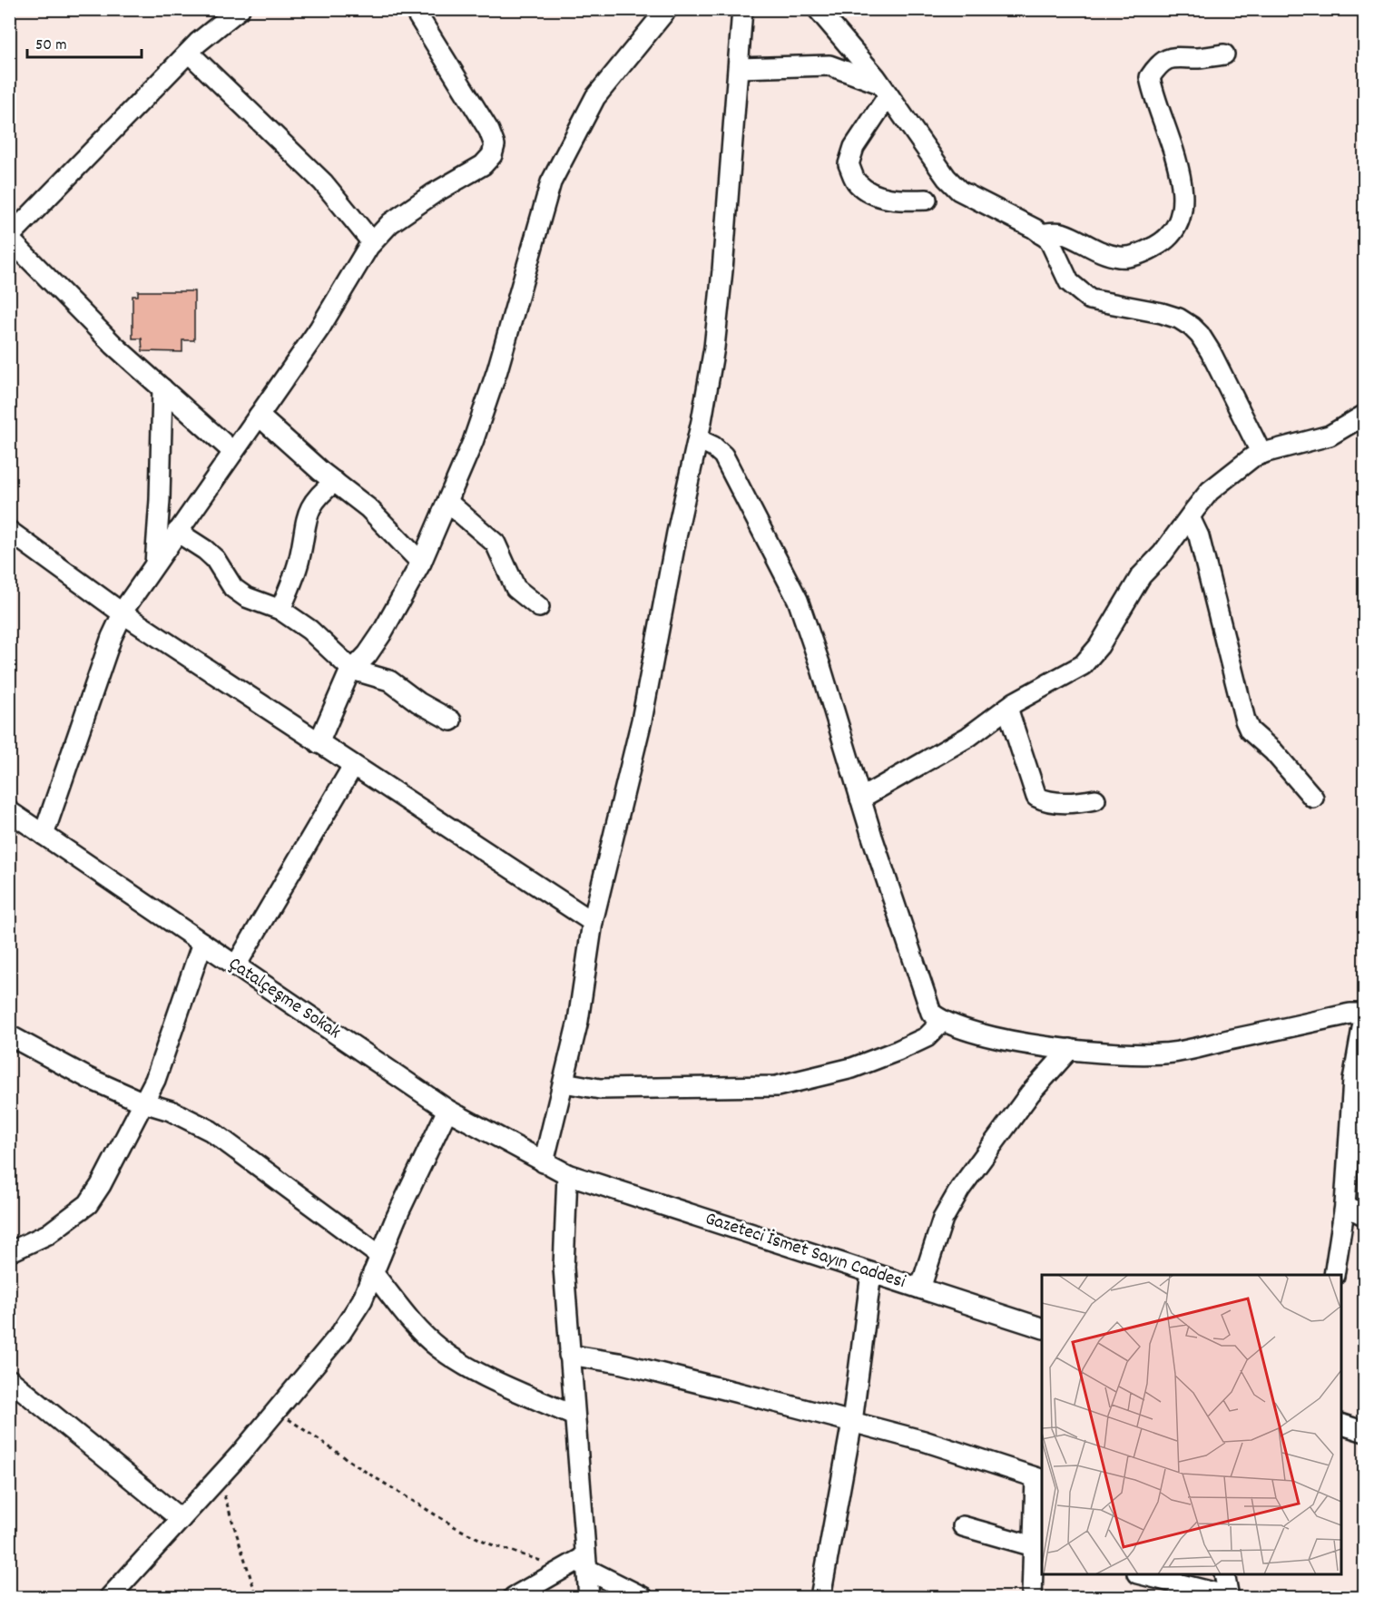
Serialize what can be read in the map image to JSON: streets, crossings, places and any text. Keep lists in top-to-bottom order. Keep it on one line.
{"streets":{"street":["Çatalçeşme Sokak","Gazeteci İsmet Sayın Caddesi"]},"crossings":[["Çatalçeşme Sokak","Gazeteci İsmet Sayın Caddesi"]],"scale_bar":"50 m"}
